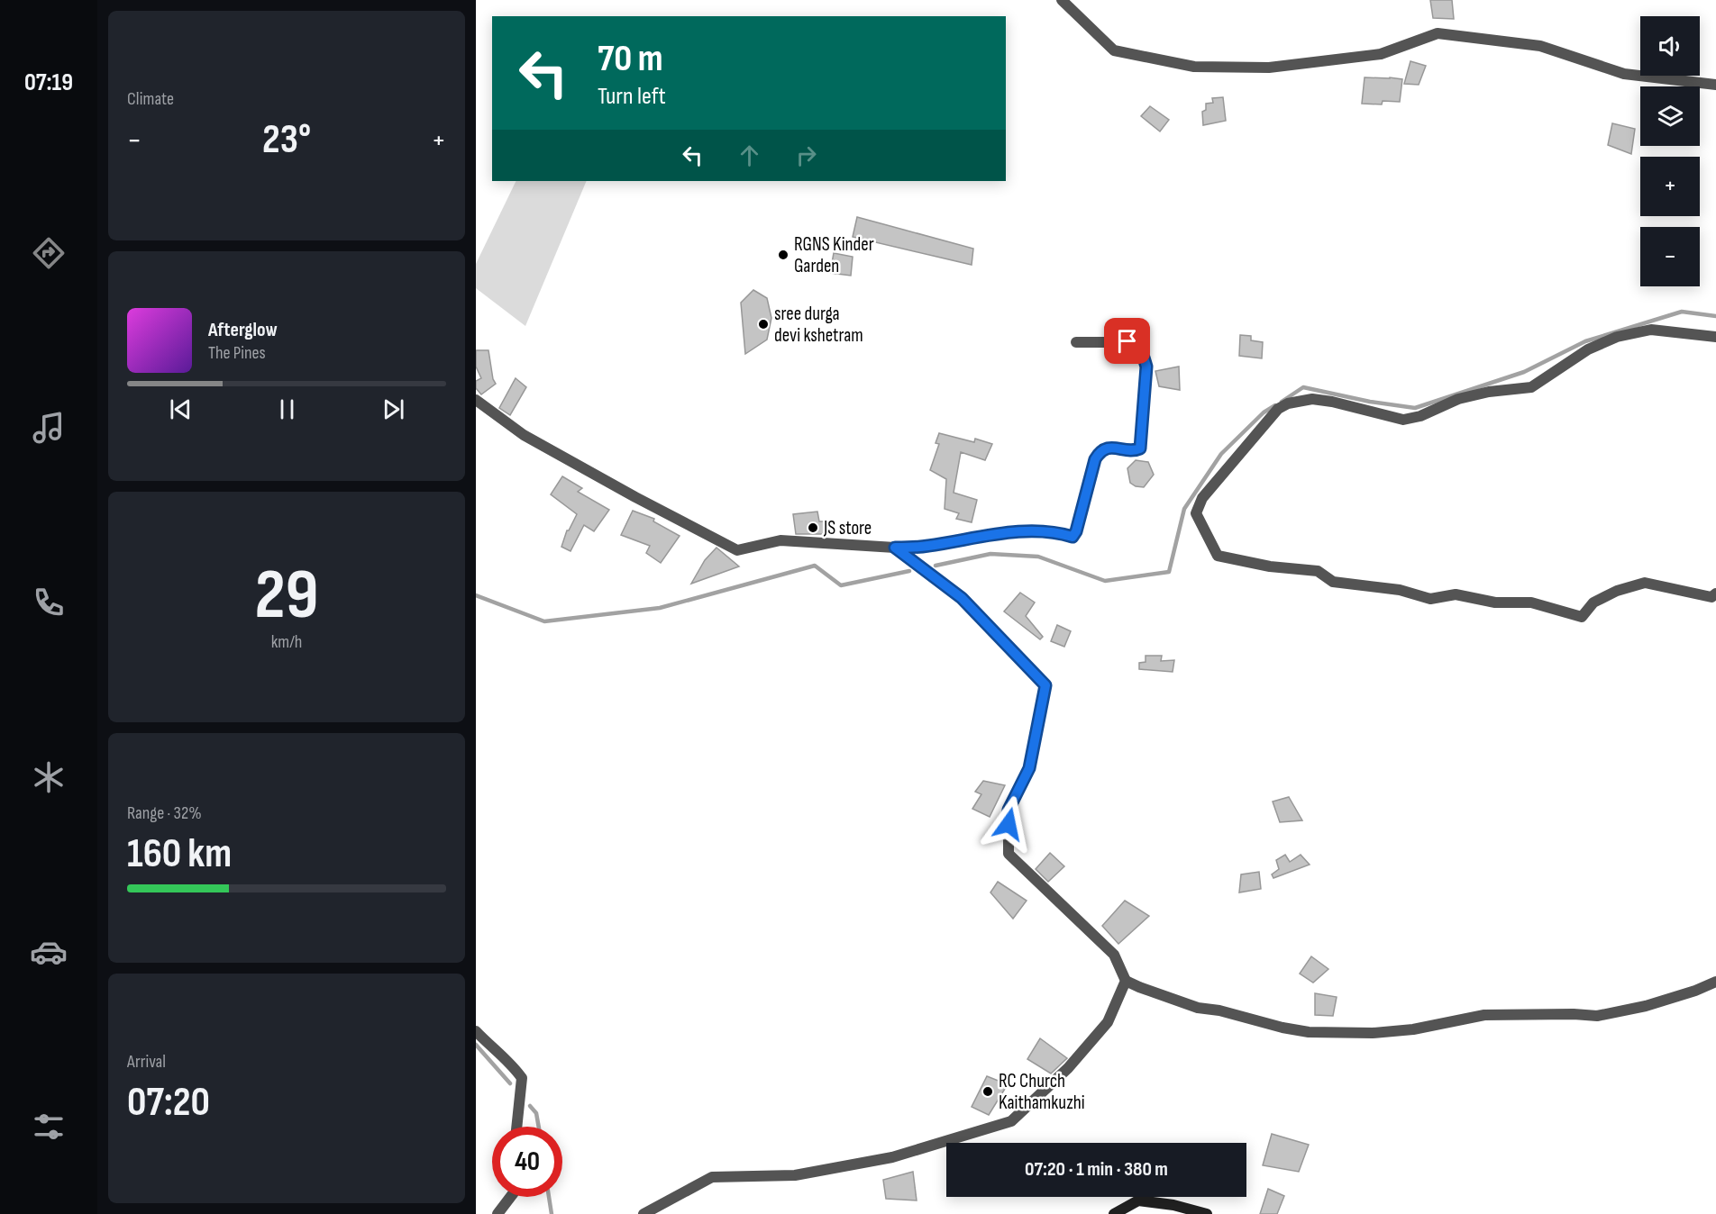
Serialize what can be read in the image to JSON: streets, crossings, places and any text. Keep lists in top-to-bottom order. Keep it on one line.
{"places":["RGNS Kinder Garden","sree durga devi kshetram","JS store","RC Church Kaithamkuzhi"],"page":{"tabs":"07:19","tile":["Climate",["29","km/h"],["Range · 32%","160 km"],["Arrival","07:20"]],"map_buttons":["+","−"],"turn":["70 m","Turn left"],"heat":["−","23°","+"],"song":["Afterglow","The Pines"],"limit":"40","trip":"07:20 · 1 min · 380 m"}}
